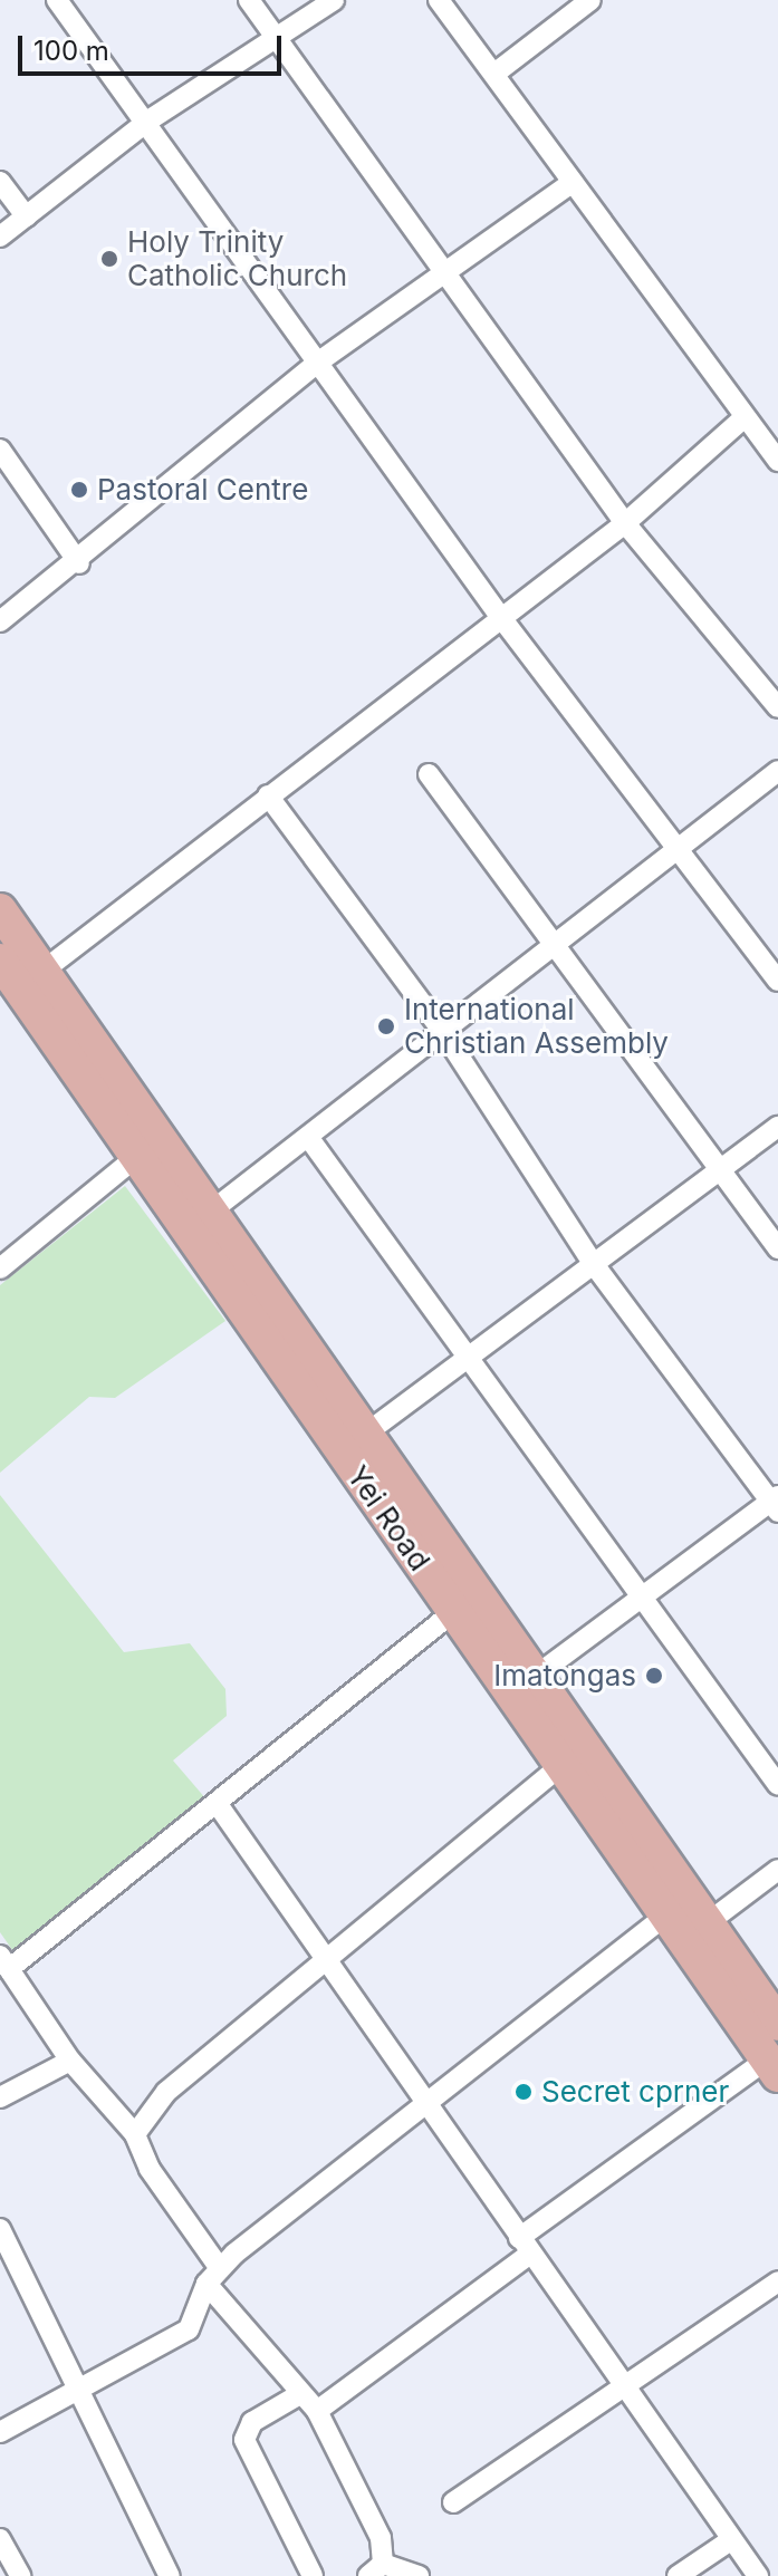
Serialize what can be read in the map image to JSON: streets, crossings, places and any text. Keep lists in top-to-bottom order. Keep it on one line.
{"streets":{"main road":["Yei Road"]},"places":["Holy Trinity Catholic Church","Pastoral Centre","International Christian Assembly","Imatongas","Secret cprner"],"scale_bar":"100 m"}
